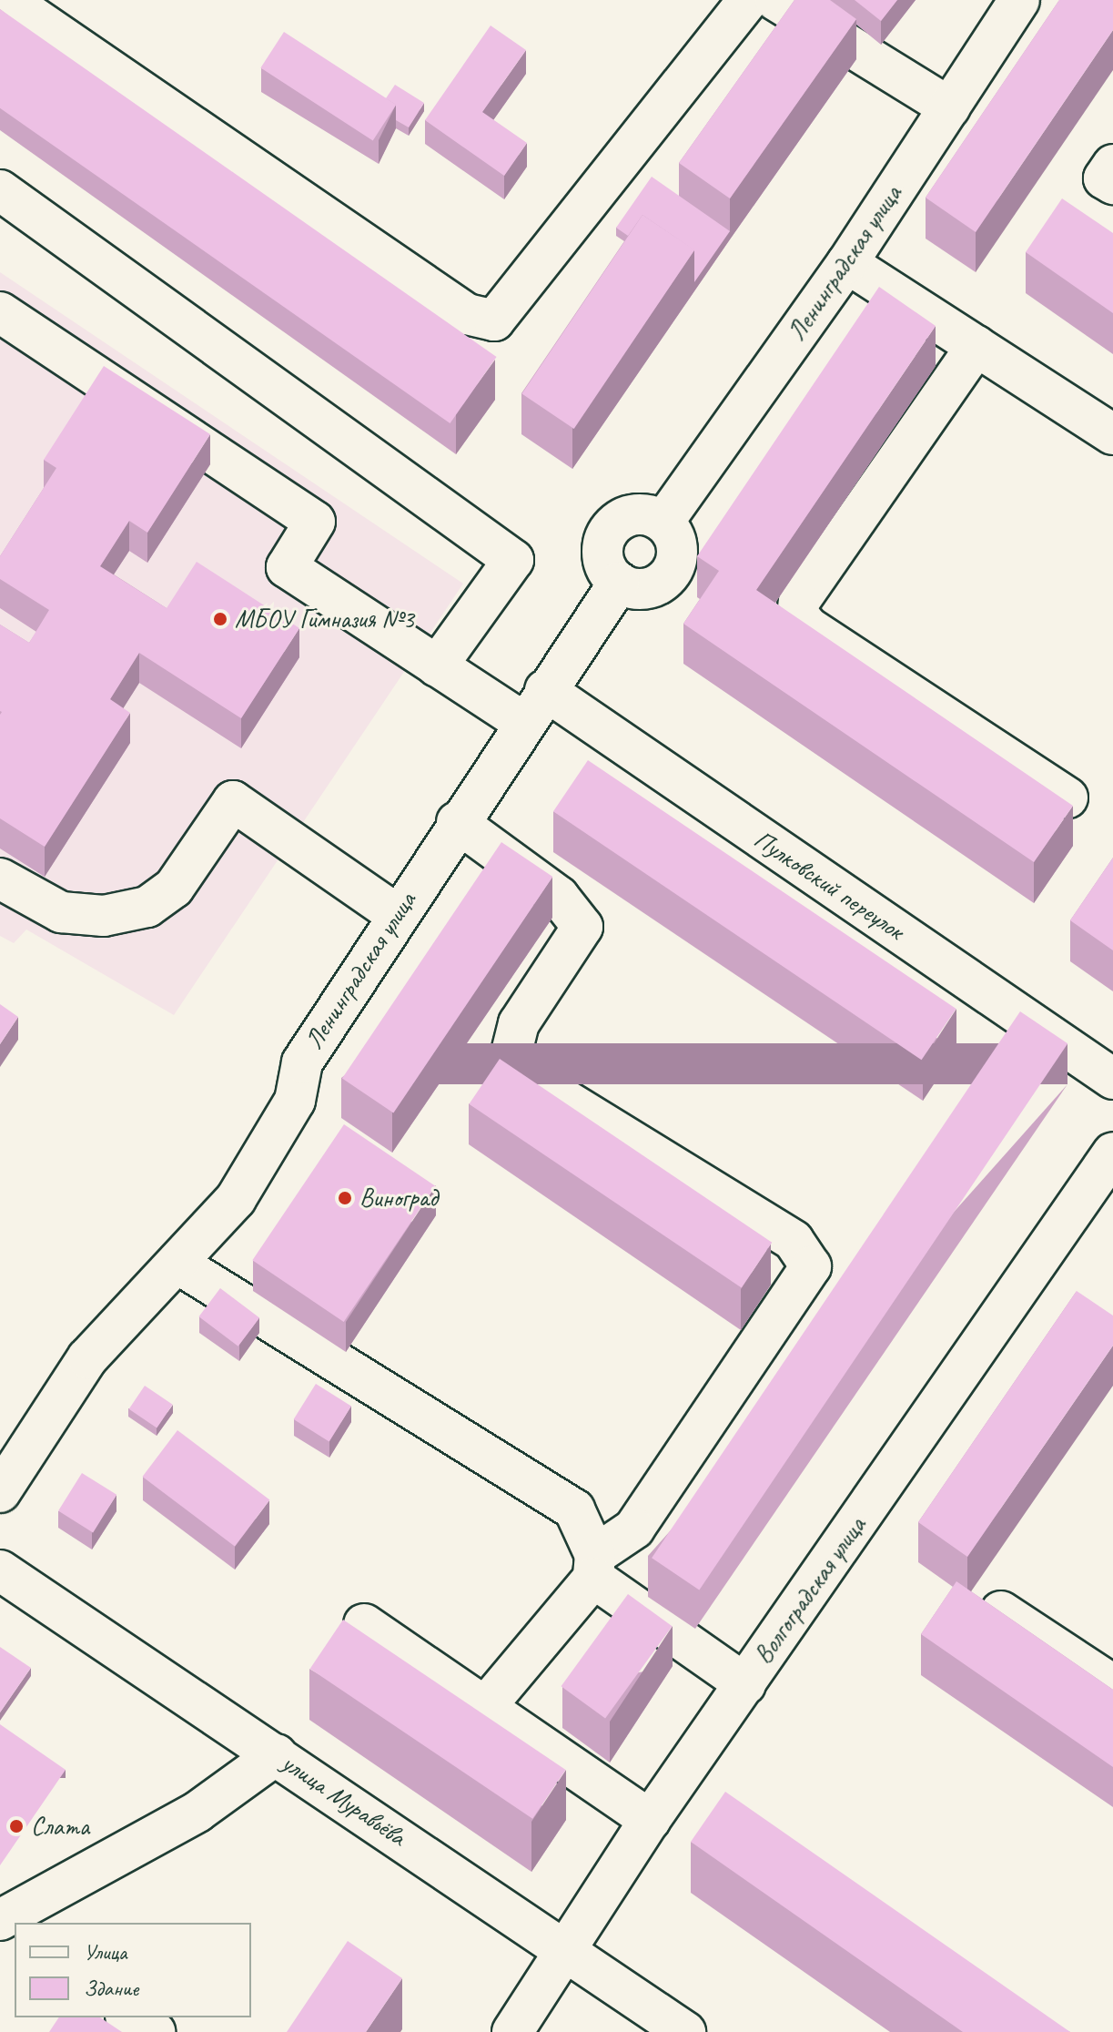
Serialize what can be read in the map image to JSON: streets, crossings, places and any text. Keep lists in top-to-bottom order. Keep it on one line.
{"streets":{"street":["Ленинградская улица","Пулковский переулок","Волгоградская улица","улица Муравьёва"]},"crossings":[["Ленинградская улица","Пулковский переулок"],["Волгоградская улица","улица Муравьёва"]],"places":["МБОУ Гимназия №3","Виноград","Слата"],"legend":["Улица","Здание"]}
